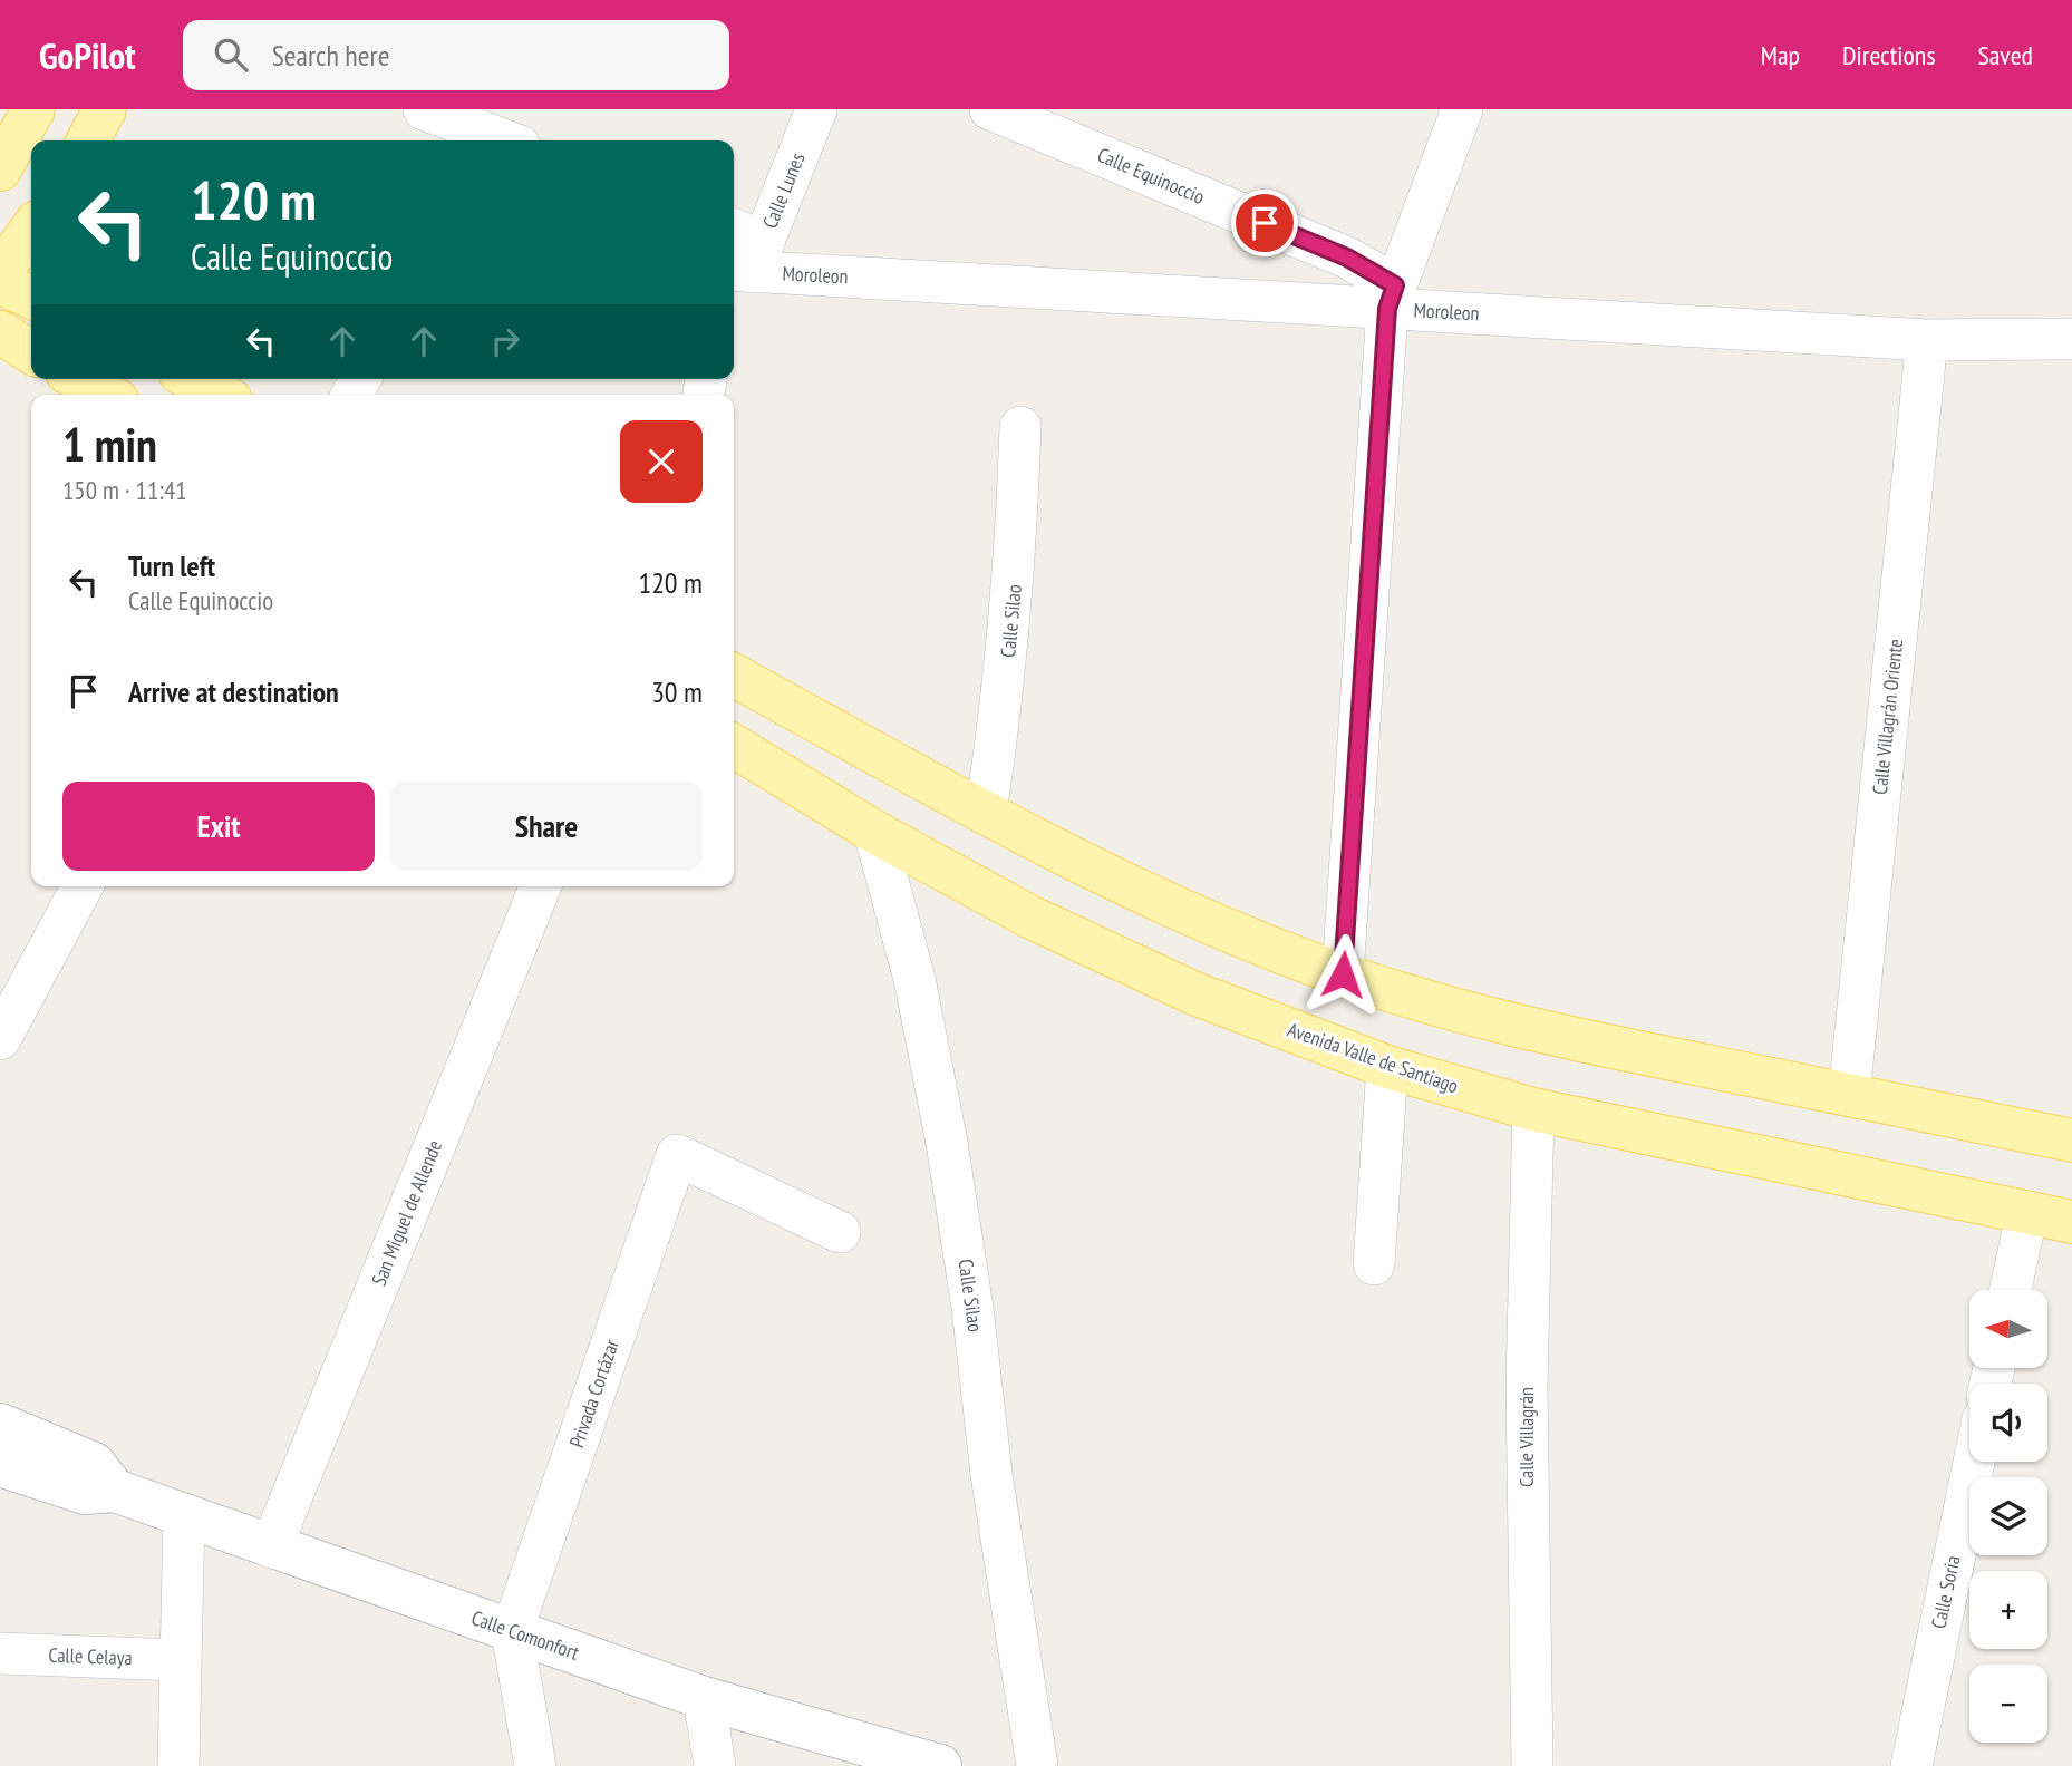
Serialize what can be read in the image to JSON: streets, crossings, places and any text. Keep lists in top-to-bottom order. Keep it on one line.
{"streets":{"main road":["Avenida Valle de Santiago"],"street":["Calle Equinoccio","Calle Lunes","Moroleon","Calle Silao","Calle Villagrán Oriente","San Miguel de Allende","Privada Cortázar","Calle Villagrán","Calle Soria","Calle Comonfort","Calle Celaya"]},"crossings":[["Calle Equinoccio","Moroleon"],["Calle Lunes","Moroleon"],["Moroleon","Calle Villagrán Oriente"],["Calle Silao","Avenida Valle de Santiago"],["Avenida Valle de Santiago","Calle Villagrán"],["San Miguel de Allende","Calle Comonfort"],["Privada Cortázar","Calle Comonfort"]],"north":"left","page":{"header":"GoPilot","search":"Search here","nav":["Map","Directions","Saved"],"turn":["120 m","Calle Equinoccio"],"heading":["1 min","150 m · 11:41"],"list":[{"name":"Turn left","note":"Calle Equinoccio","value":"120 m"},{"name":"Arrive at destination","value":"30 m"}],"buttons":["Exit","Share"],"map_buttons":["+","−"]}}
